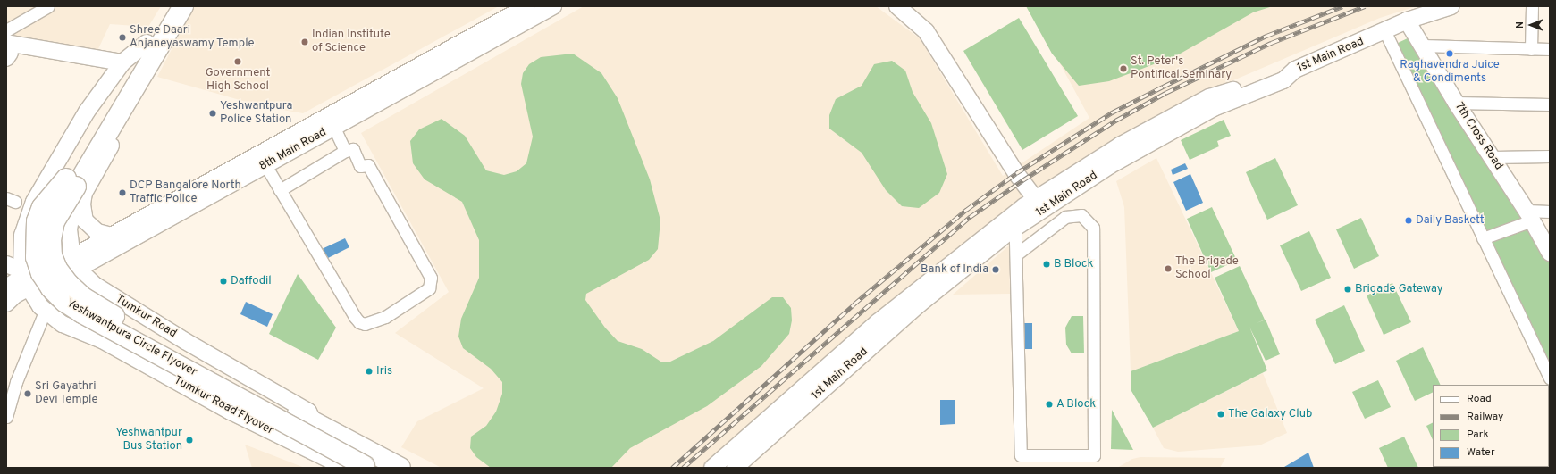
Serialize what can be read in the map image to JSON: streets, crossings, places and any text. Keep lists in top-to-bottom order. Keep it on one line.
{"streets":{"highway":["Tumkur Road","Yeshwantpura Circle Flyover"],"main road":["1st Main Road","7th Cross Road","8th Main Road","Tumkur Road Flyover"]},"crossings":[["1st Main Road","7th Cross Road"],["8th Main Road","Tumkur Road"],["Tumkur Road","Yeshwantpura Circle Flyover"],["Yeshwantpura Circle Flyover","Tumkur Road Flyover"]],"places":["Shree Daari Anjaneyaswamy Temple","Indian Institute of Science","Raghavendra Juice & Condiments","Government High School","St. Peter's Pontifical Seminary","Yeshwantpura Police Station","DCP Bangalore North Traffic Police","Daily Baskett","B Block","The Brigade School","Bank of India","Daffodil","Brigade Gateway","Iris","Sri Gayathri Devi Temple","A Block","The Galaxy Club","Yeshwantpur Bus Station"],"legend":["Road","Railway","Park","Water"],"north":"left"}
